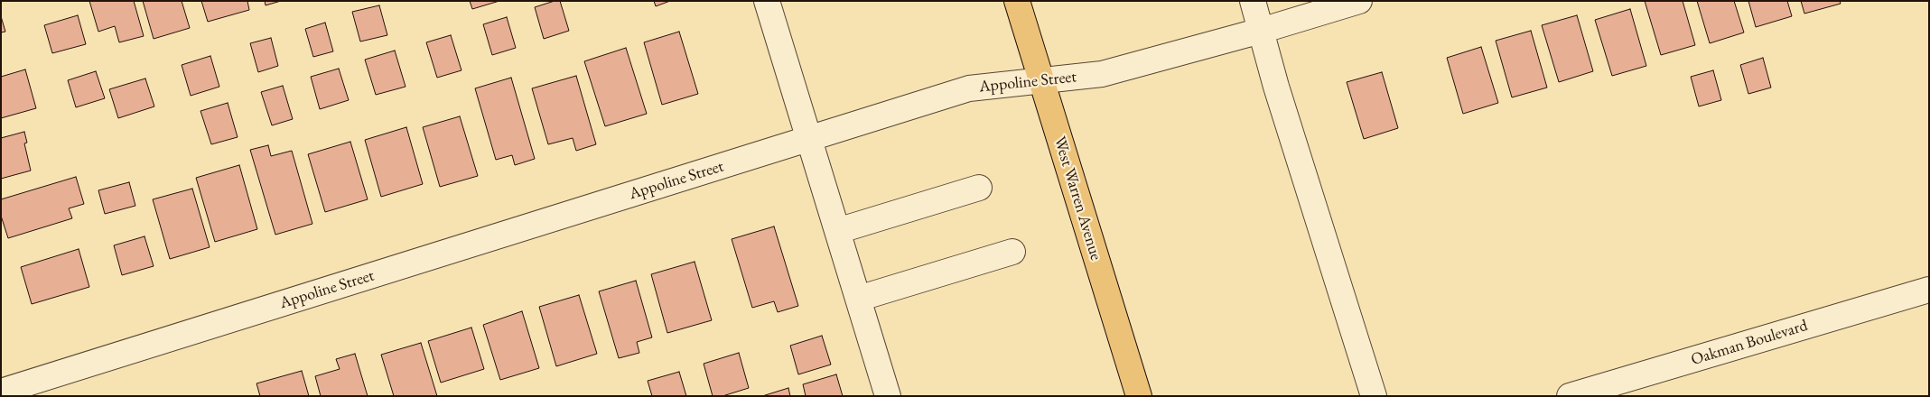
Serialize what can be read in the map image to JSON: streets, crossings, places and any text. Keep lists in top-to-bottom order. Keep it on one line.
{"streets":{"main road":["West Warren Avenue"],"street":["Appoline Street","Oakman Boulevard"]},"crossings":[["Appoline Street","West Warren Avenue"]]}
